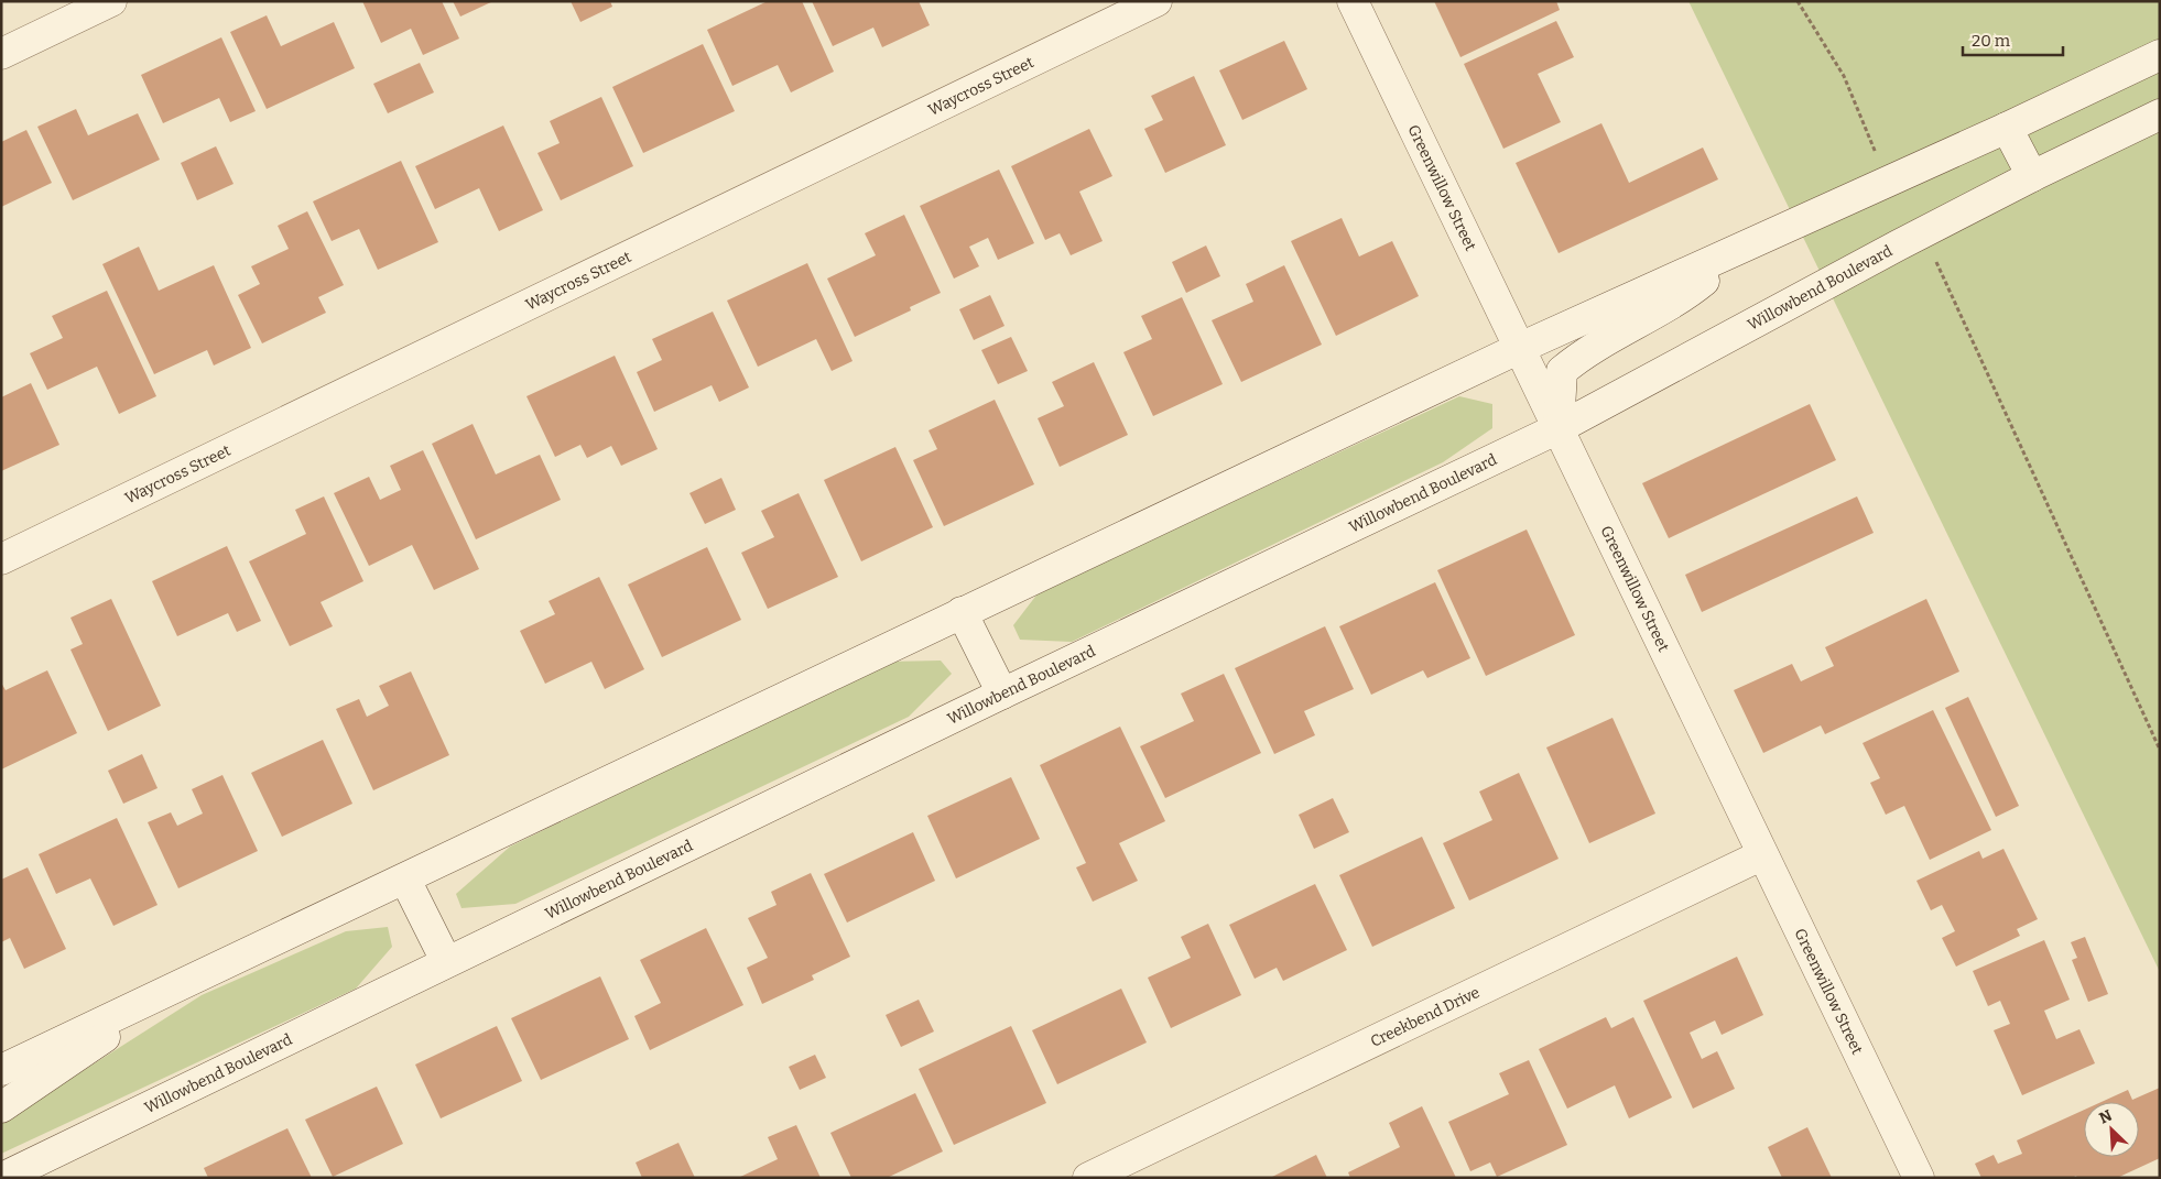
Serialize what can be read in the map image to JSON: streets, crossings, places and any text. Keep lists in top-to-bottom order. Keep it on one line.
{"streets":{"main road":["Waycross Street","Greenwillow Street","Willowbend Boulevard","Creekbend Drive"]},"crossings":[["Greenwillow Street","Willowbend Boulevard"],["Greenwillow Street","Creekbend Drive"]],"scale_bar":"20 m","north":"top left"}
